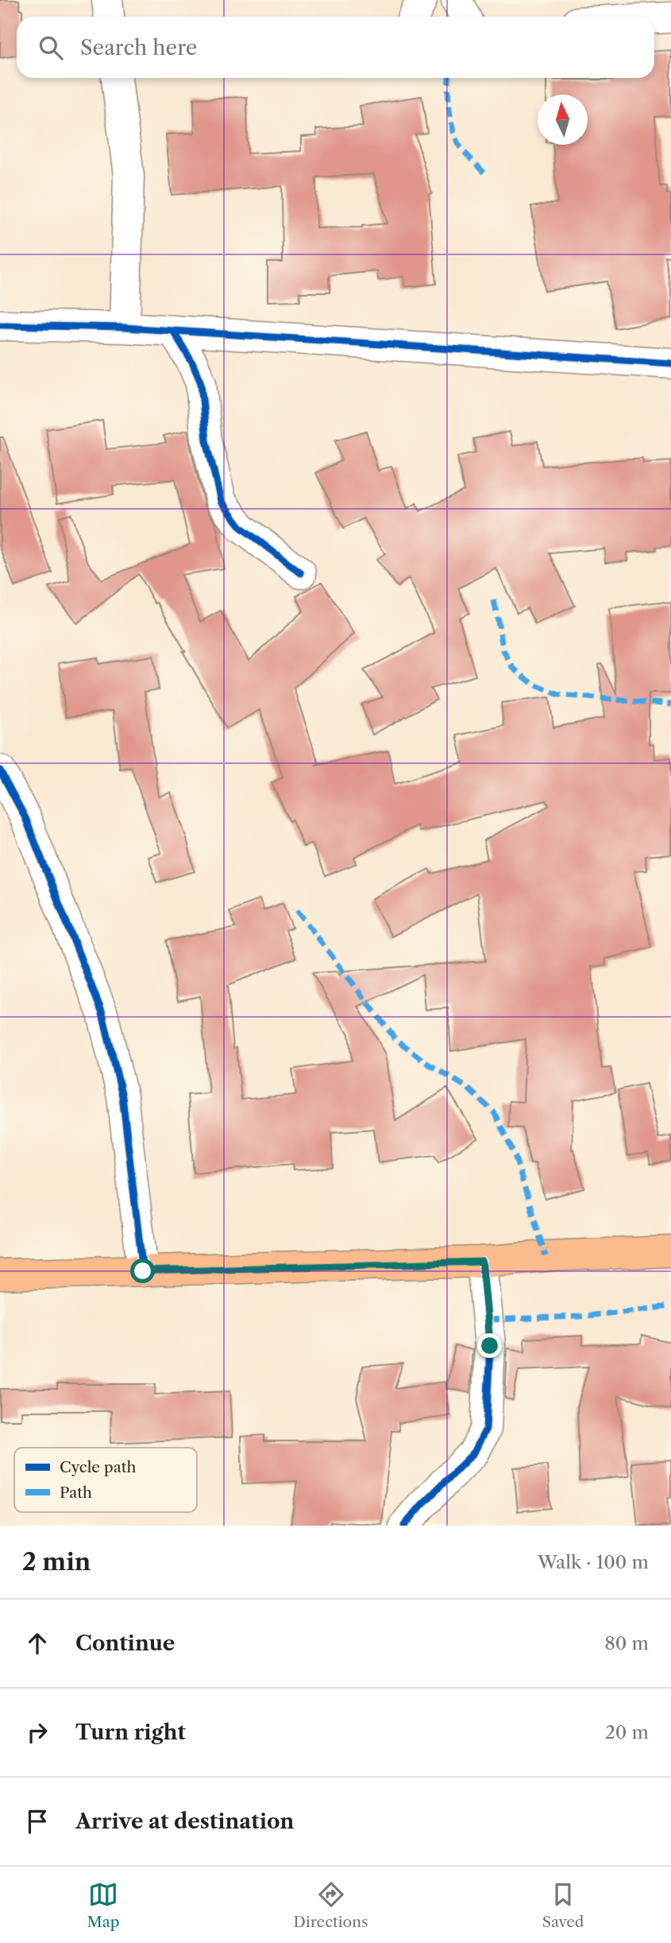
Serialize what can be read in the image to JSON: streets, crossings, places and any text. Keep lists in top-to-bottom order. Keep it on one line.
{"legend":["Cycle path","Path"],"north":"top","page":{"search":"Search here","heading":["2 min","Walk · 100 m"],"list":[["Continue","80 m"],["Turn right","20 m"],"Arrive at destination"],"nav":["Map","Directions","Saved"]}}
